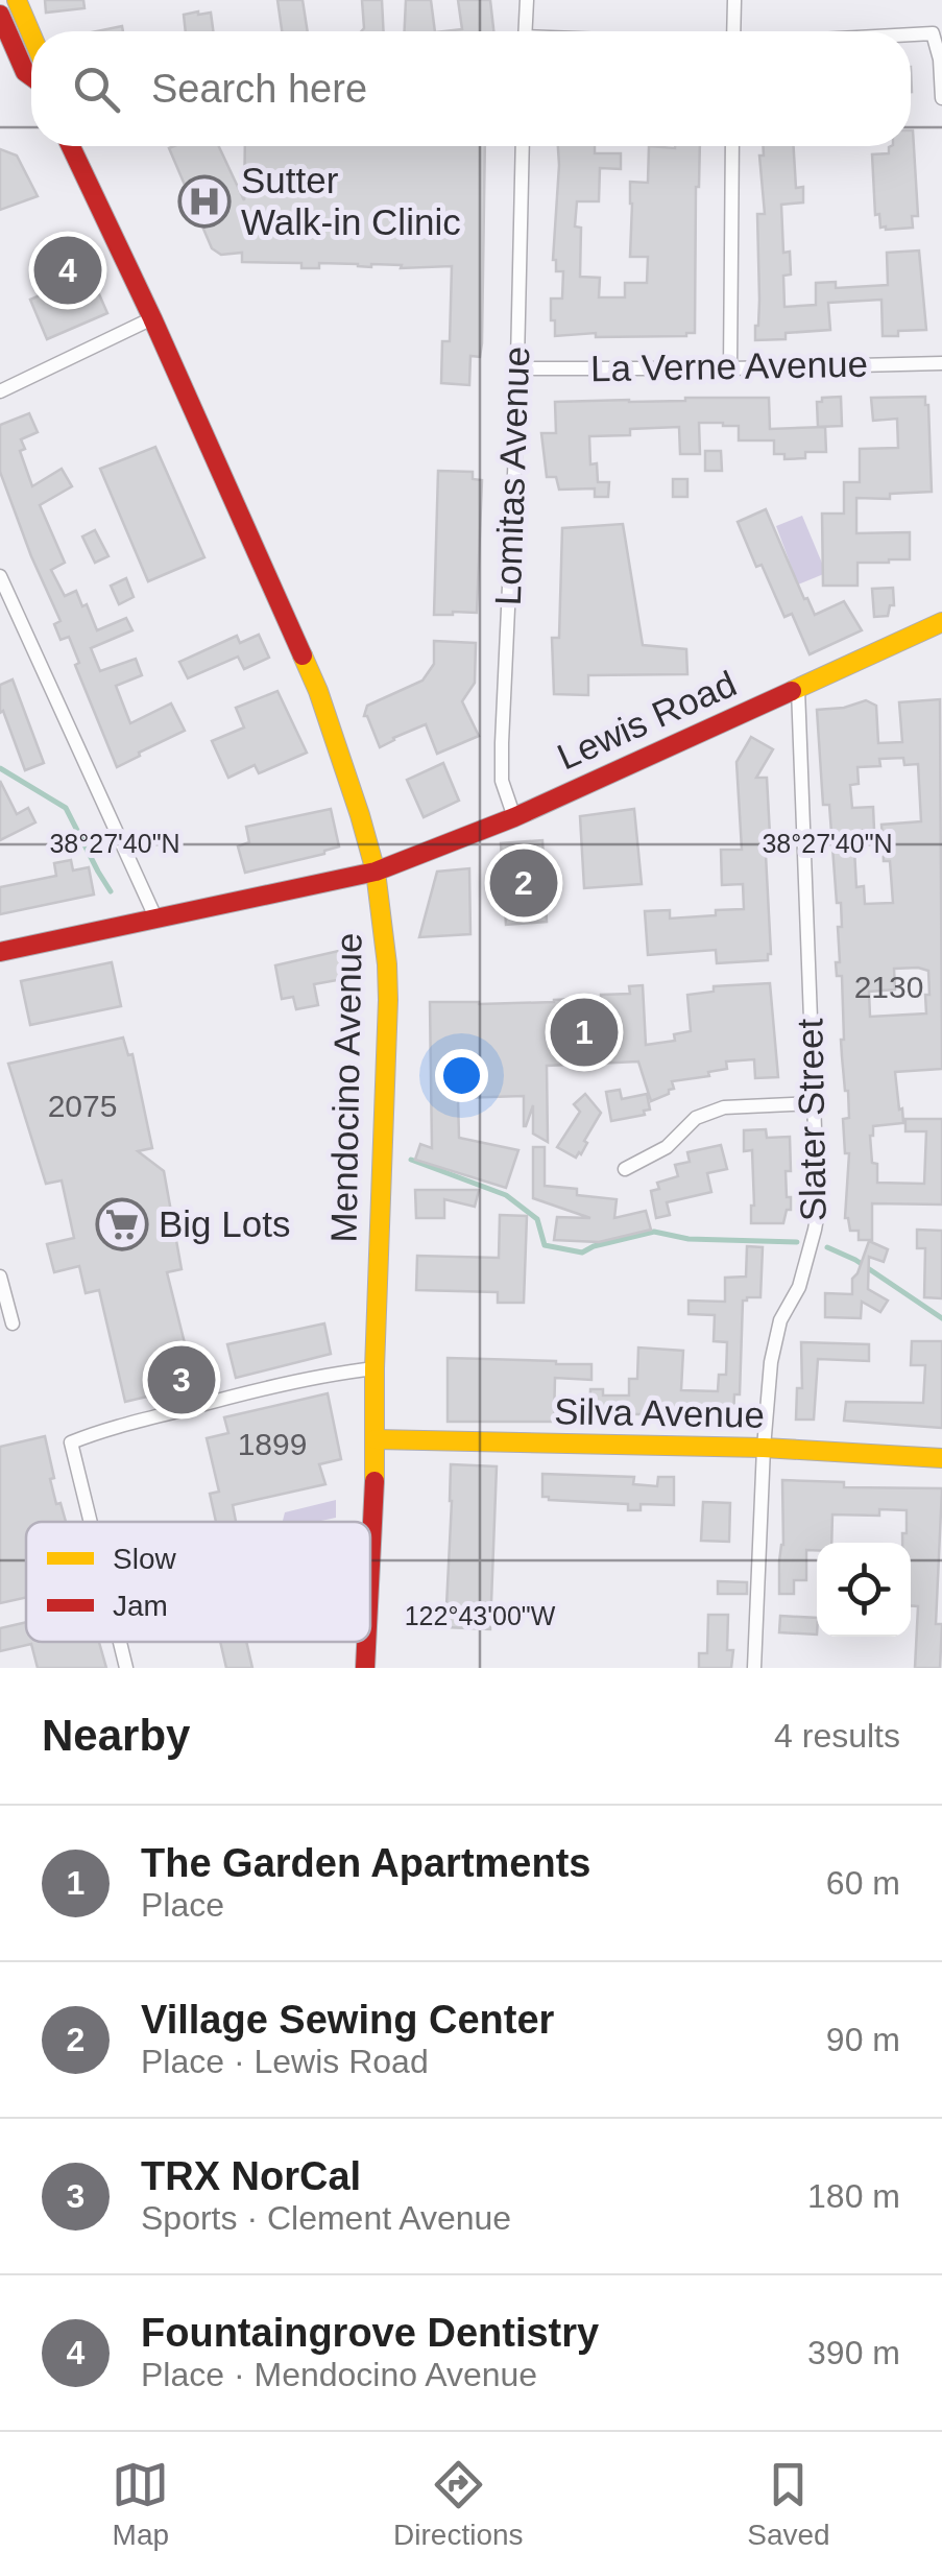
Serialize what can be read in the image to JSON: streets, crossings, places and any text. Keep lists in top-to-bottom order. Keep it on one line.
{"streets":{"main road":["Lewis Road","Mendocino Avenue","Silva Avenue"],"street":["La Verne Avenue","Lomitas Avenue","Slater Street"]},"crossings":[["La Verne Avenue","Lomitas Avenue"],["Lomitas Avenue","Lewis Road"],["Lewis Road","Mendocino Avenue"],["Lewis Road","Slater Street"],["Mendocino Avenue","Silva Avenue"],["Slater Street","Silva Avenue"]],"places":{"hospital":["Sutter Walk-in Clinic"],"supermarket":["Big Lots"]},"house_numbers":["2130","2075","1899"],"legend":["Slow","Jam"],"page":{"search":"Search here","pins":["4","2","1","3"],"heading":["Nearby","4 results"],"list":[{"mark":"1","name":"The Garden Apartments","note":"Place","value":"60 m"},{"mark":"2","name":"Village Sewing Center","note":"Place · Lewis Road","value":"90 m"},{"mark":"3","name":"TRX NorCal","note":"Sports · Clement Avenue","value":"180 m"},{"mark":"4","name":"Fountaingrove Dentistry","note":"Place · Mendocino Avenue","value":"390 m"}],"nav":["Map","Directions","Saved"]},"coordinates":["38°27'40\"N","122°43'00\"W"]}
